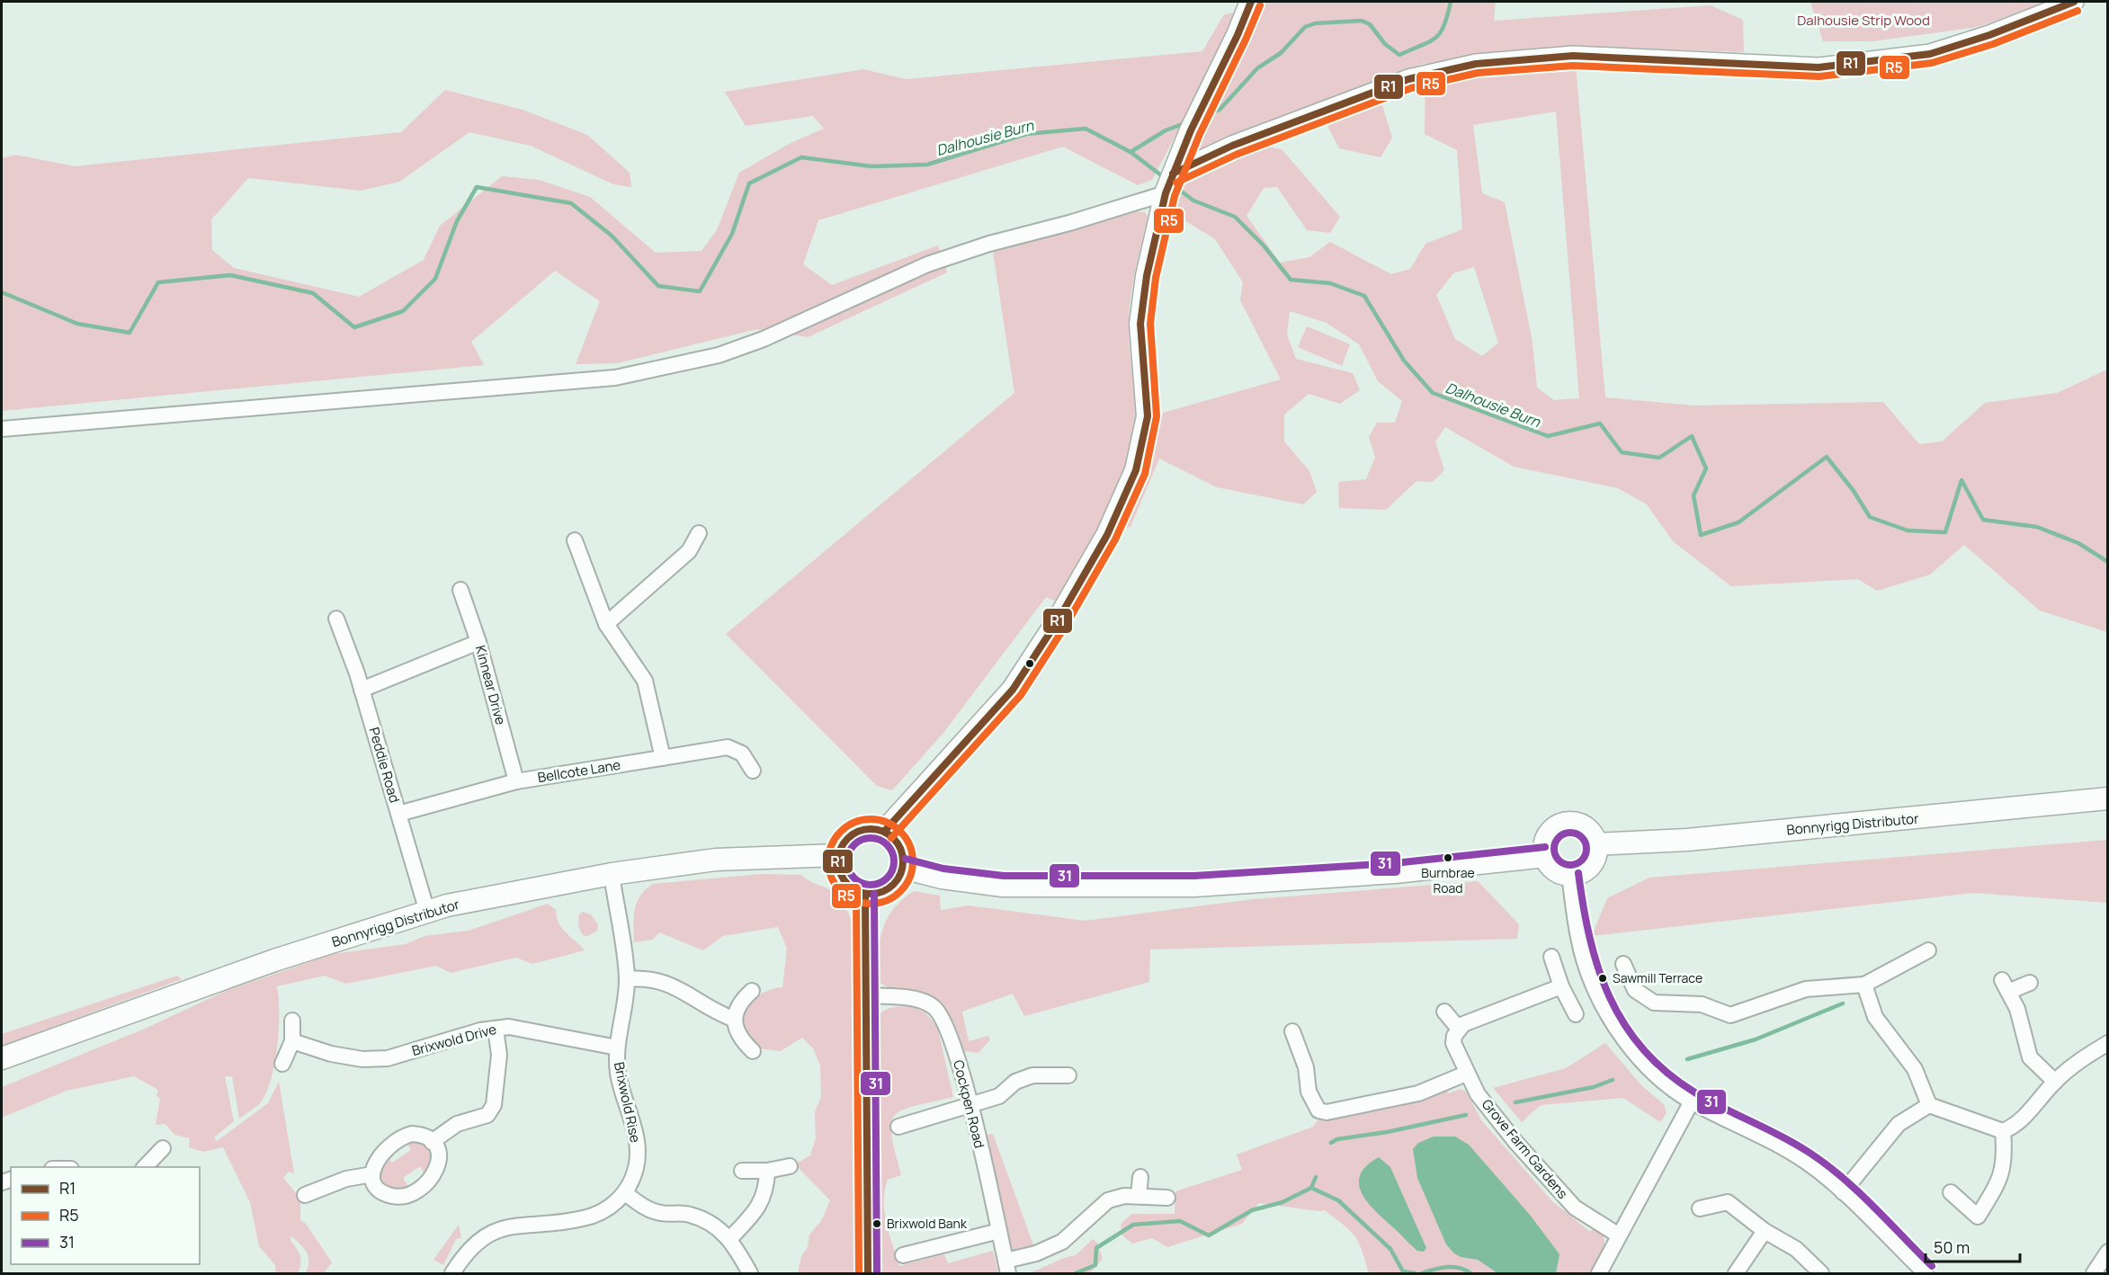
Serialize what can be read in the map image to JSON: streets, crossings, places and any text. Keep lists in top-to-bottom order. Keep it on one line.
{"streets":{"main road":["Bonnyrigg Distributor"],"street":["Kinnear Drive","Peddie Road","Bellcote Lane","Brixwold Drive","Brixwold Rise","Cockpen Road","Grove Farm Gardens"]},"crossings":[["Kinnear Drive","Bellcote Lane"],["Peddie Road","Bellcote Lane"],["Peddie Road","Bonnyrigg Distributor"],["Bonnyrigg Distributor","Brixwold Rise"],["Brixwold Drive","Brixwold Rise"]],"water":["Dalhousie Burn"],"parks":["Dalhousie Strip Wood"],"places":["Burnbrae Road","Sawmill Terrace","Brixwold Bank"],"lines":["transit line R1","transit line R5","transit line 31"],"legend":["R1","R5","31"],"scale_bar":"50 m"}
